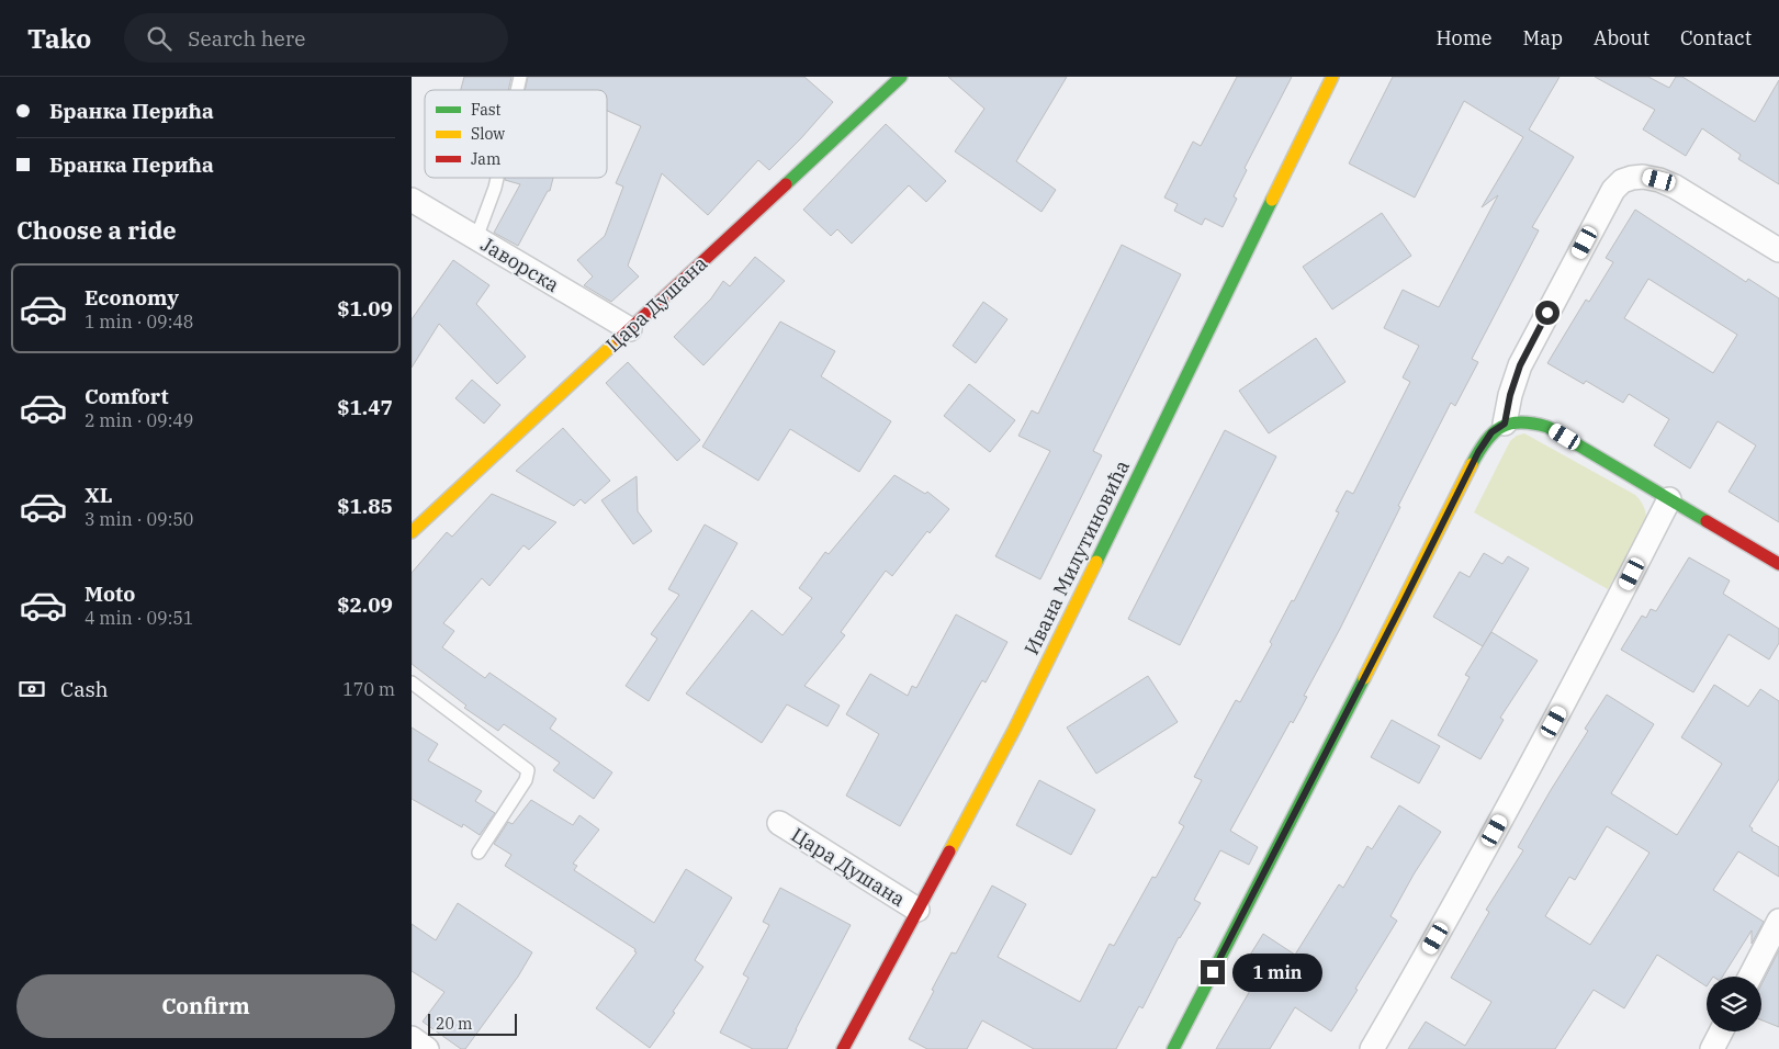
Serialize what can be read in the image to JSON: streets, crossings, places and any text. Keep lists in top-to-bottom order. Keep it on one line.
{"streets":{"street":["Јаворска","Цара Душана","Ивана Милутиновића"]},"crossings":[["Јаворска","Цара Душана"],["Цара Душана","Ивана Милутиновића"]],"legend":["Fast","Slow","Jam"],"scale_bar":"20 m","page":{"header":"Tako","search":"Search here","nav":["Home","Map","About","Contact"],"banner":["Бранка Перића","Бранка Перића"],"heading":"Choose a ride","list":[{"name":"Economy","note":"1 min · 09:48","value":"$1.09"},{"name":"Comfort","note":"2 min · 09:49","value":"$1.47"},{"name":"XL","note":"3 min · 09:50","value":"$1.85"},{"name":"Moto","note":"4 min · 09:51","value":"$2.09"}],"pay":["Cash","170 m"],"bubble":"1 min","buttons":"Confirm","scale":"20 m"}}
